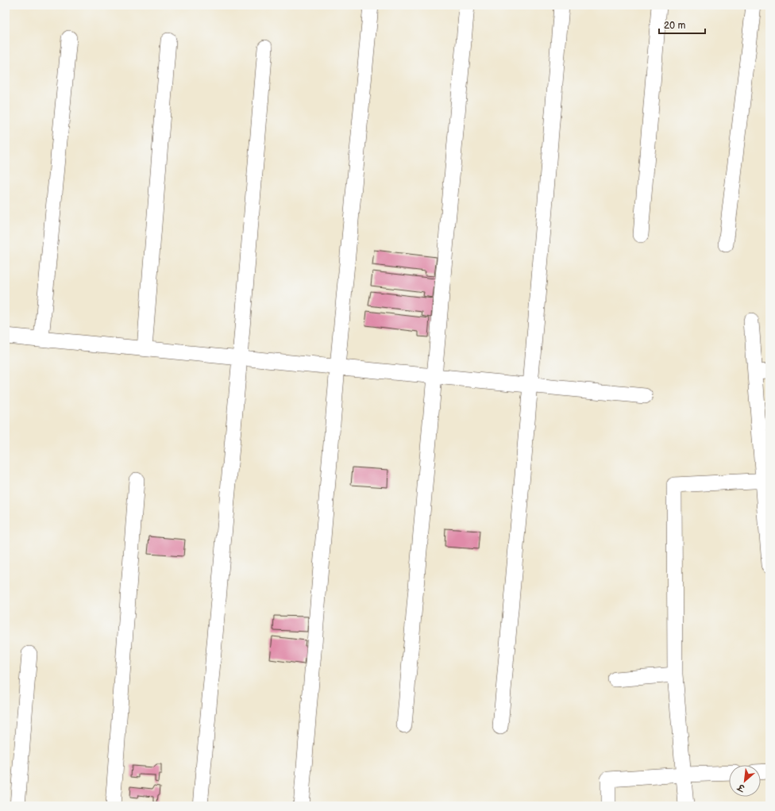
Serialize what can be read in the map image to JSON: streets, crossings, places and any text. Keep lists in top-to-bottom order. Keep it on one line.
{"scale_bar":"20 m","north":"bottom left"}
